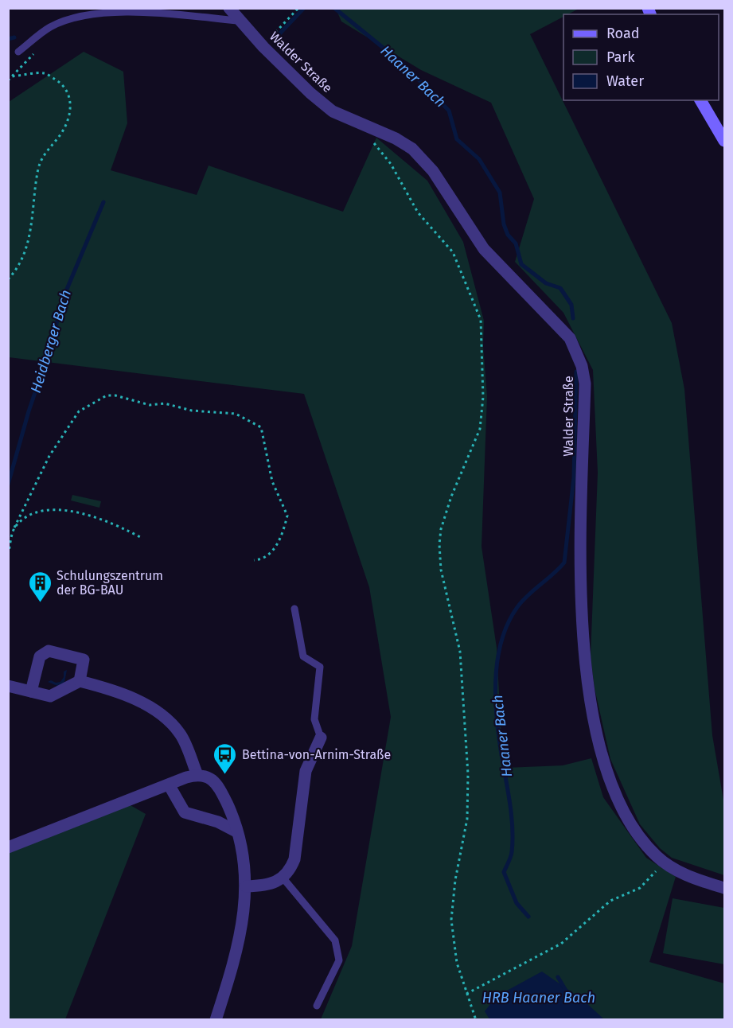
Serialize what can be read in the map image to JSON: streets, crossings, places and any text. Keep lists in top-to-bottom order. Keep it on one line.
{"streets":{"street":["Walder Straße"]},"water":["Haaner Bach","Heidberger Bach","HRB Haaner Bach"],"places":{"building":["Schulungszentrum der BG-BAU"],"bus stop":["Bettina-von-Arnim-Straße"]},"legend":["Road","Park","Water"]}
